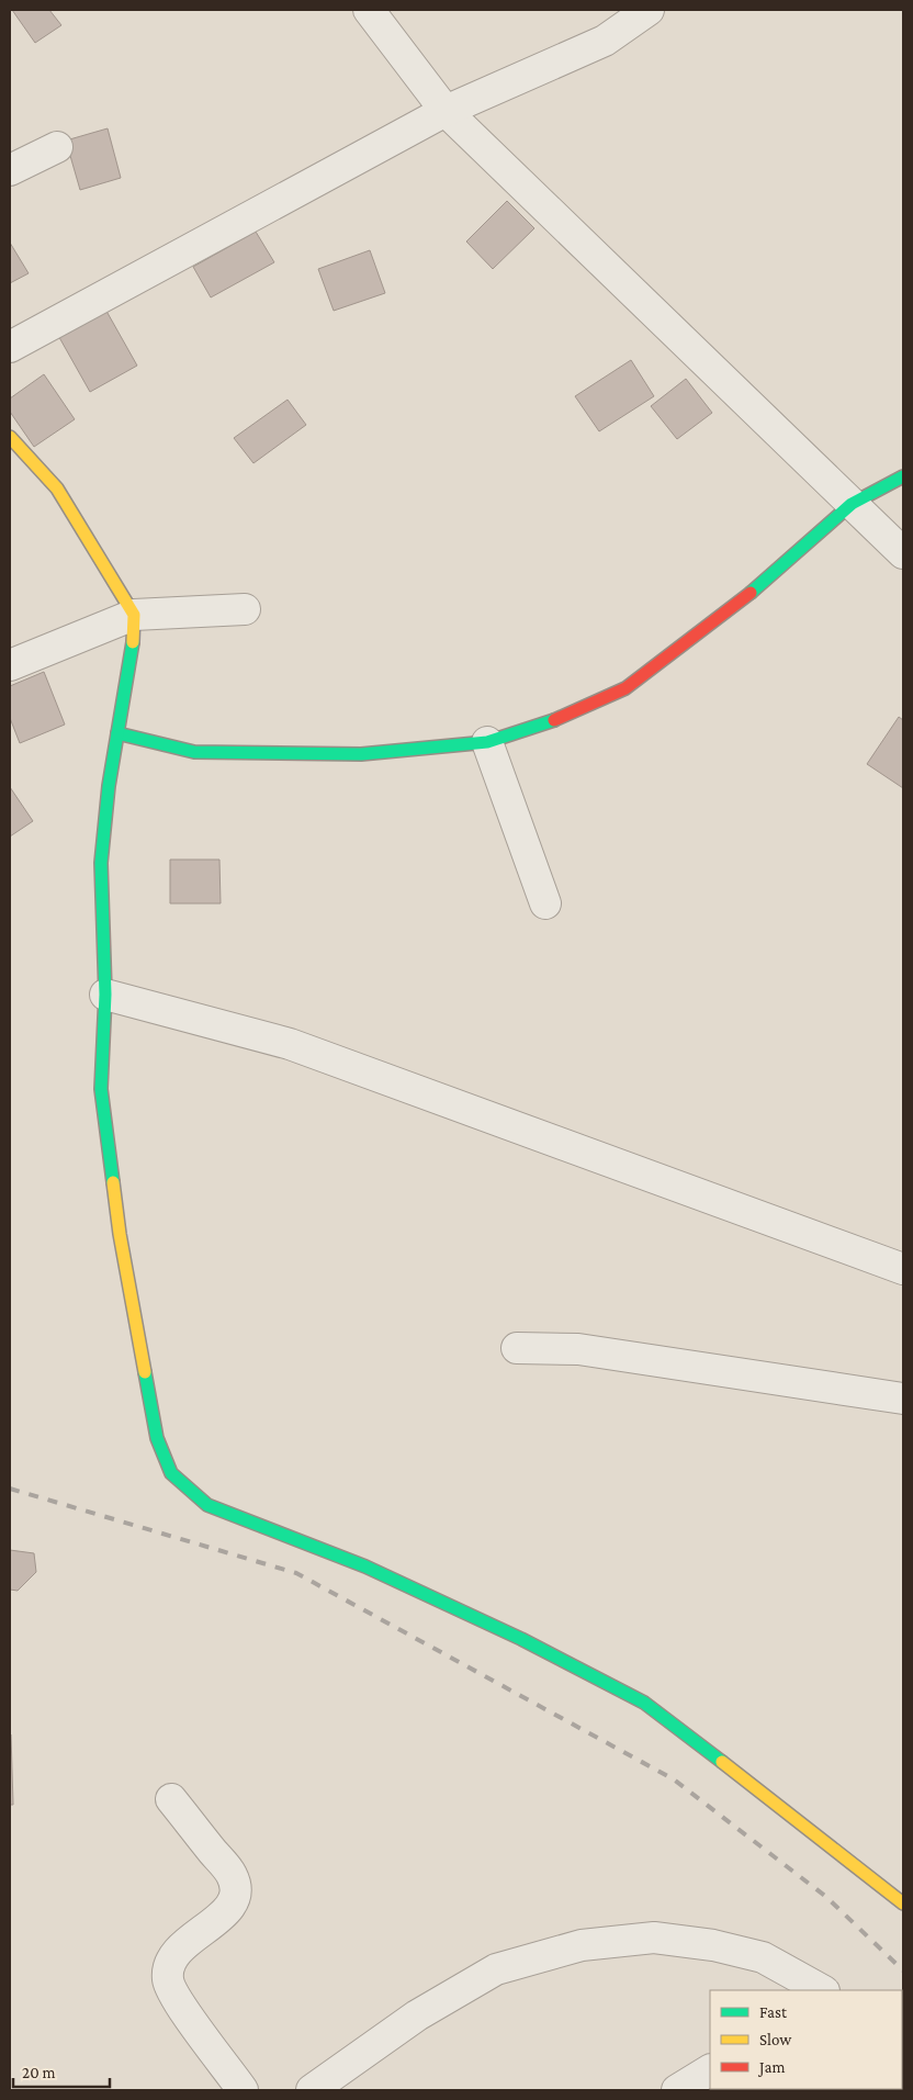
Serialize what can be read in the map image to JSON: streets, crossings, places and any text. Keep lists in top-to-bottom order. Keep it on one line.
{"legend":["Fast","Slow","Jam"],"scale_bar":"20 m"}
